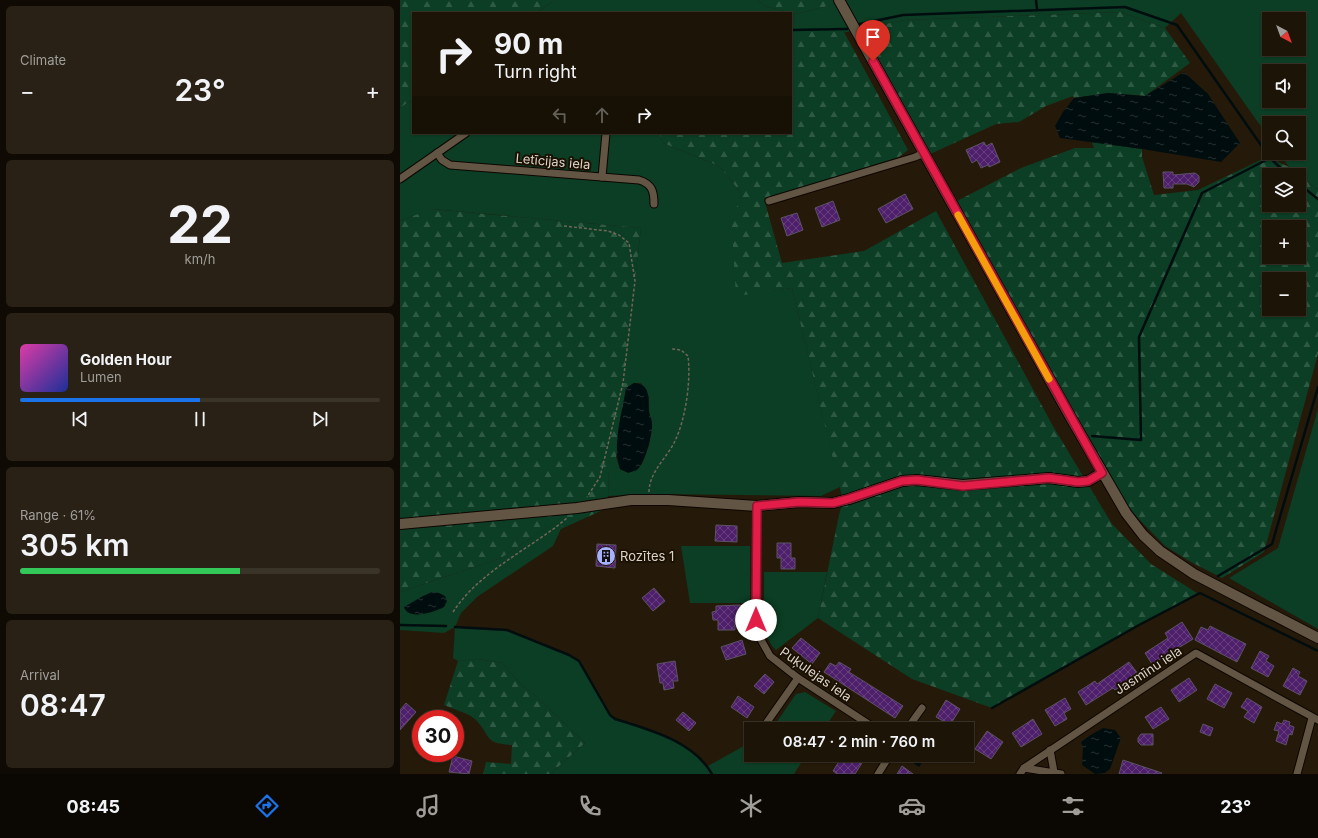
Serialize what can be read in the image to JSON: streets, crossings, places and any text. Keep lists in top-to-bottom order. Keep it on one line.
{"streets":{"street":["Letīcijas iela","Jasmīnu iela","Puķulejas iela"]},"places":{"building":["Rozītes 1"]},"north":"bottom right","page":{"tile":["Climate",["22","km/h"],["Range · 61%","305 km"],["Arrival","08:47"]],"map_buttons":["+","−"],"turn":["90 m","Turn right"],"heat":["−","23°","+"],"song":["Golden Hour","Lumen"],"limit":"30","trip":"08:47 · 2 min · 760 m","tabs":["08:45","23°"]}}
